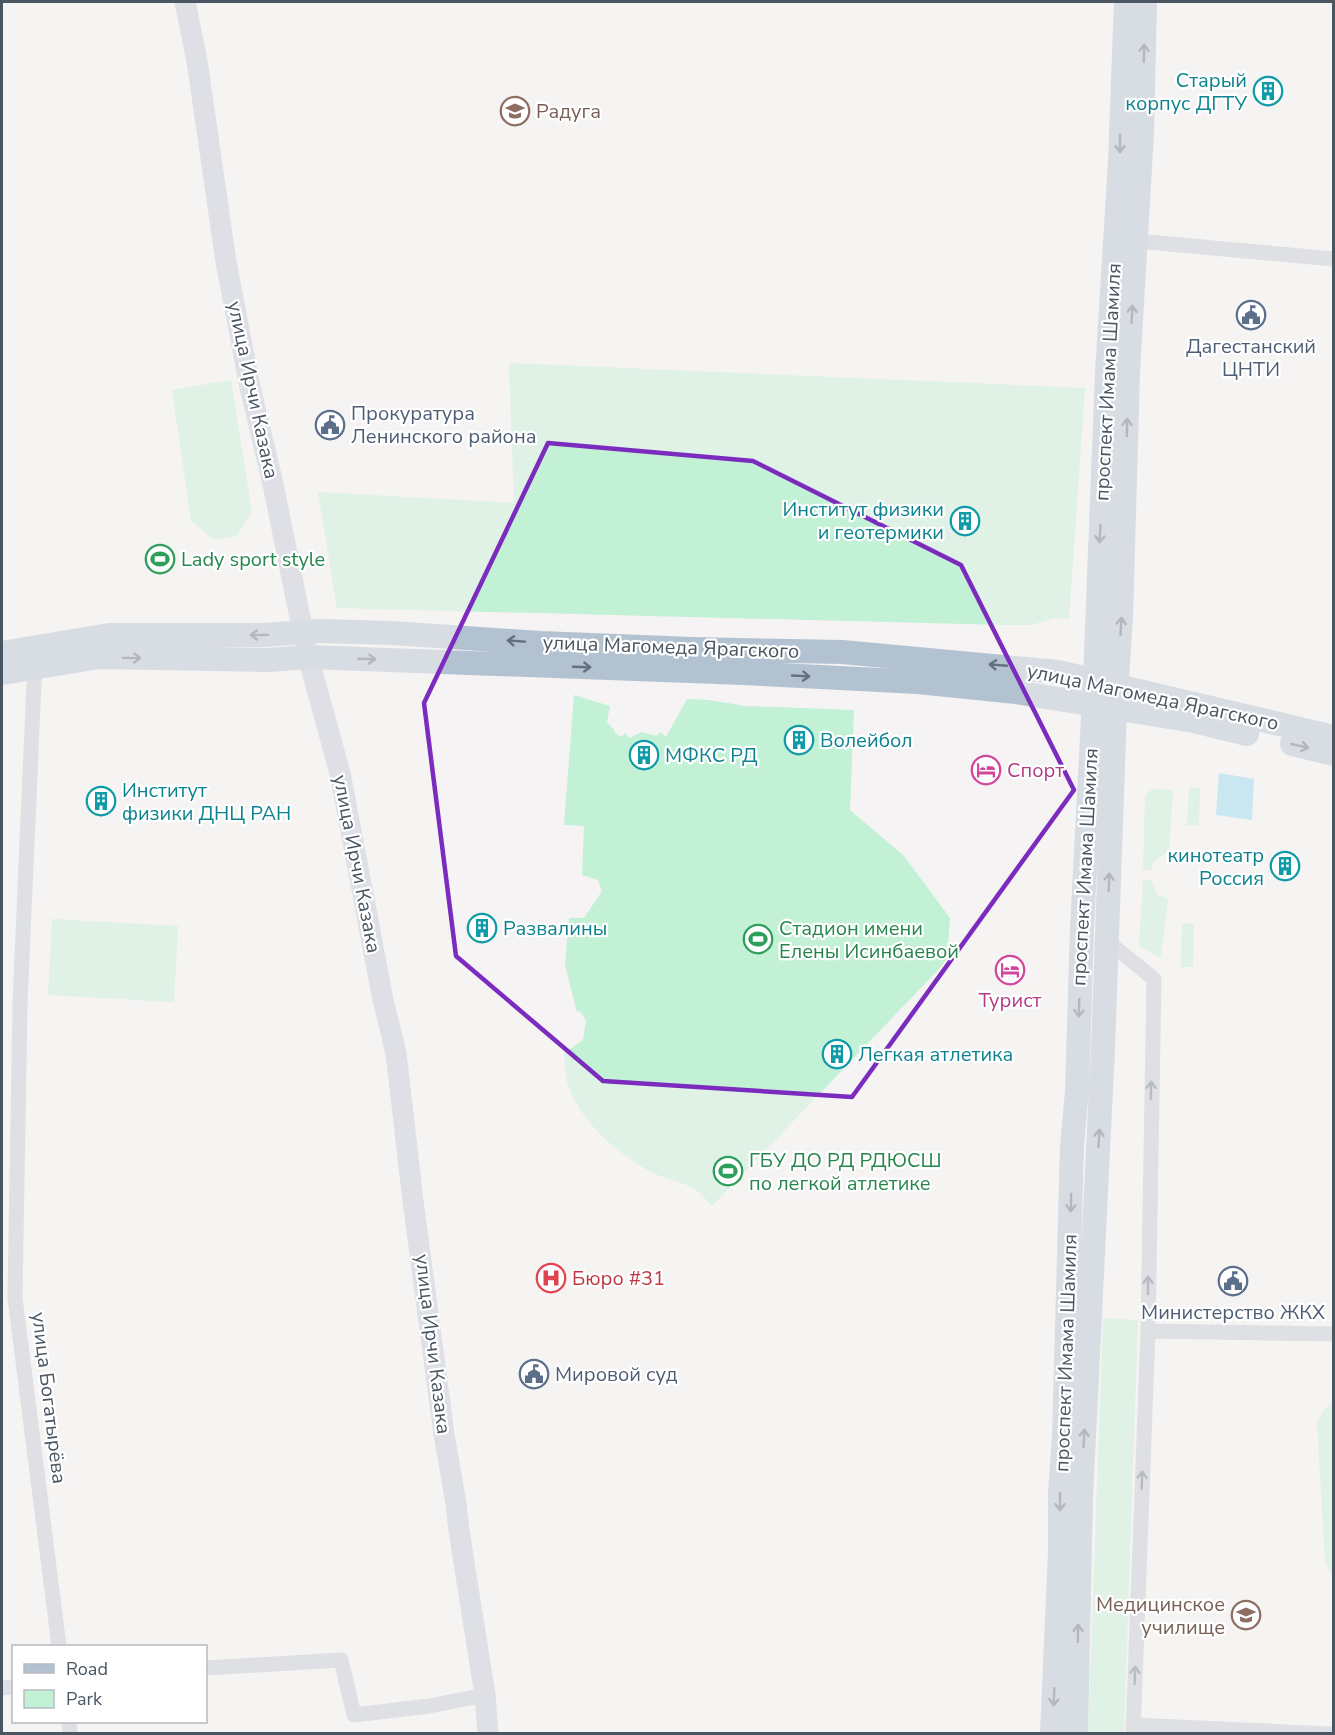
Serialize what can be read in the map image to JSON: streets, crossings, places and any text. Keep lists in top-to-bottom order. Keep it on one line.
{"streets":{"main road":["проспект Имама Шамиля","улица Ирчи Казака","улица Магомеда Ярагского"],"street":["улица Богатырёва"]},"crossings":[["проспект Имама Шамиля","улица Магомеда Ярагского"],["улица Ирчи Казака","улица Магомеда Ярагского"],["улица Магомеда Ярагского","улица Богатырёва"]],"places":{"building":["Старый корпус ДГТУ","Институт физики и геотермики","Волейбол","МФКС РД","Институт физики ДНЦ РАН","кинотеатр Россия","Развалины","Легкая атлетика"],"school or university":["Радуга","Медицинское училище"],"public building":["Дагестанский ЦНТИ","Прокуратура Ленинского района","Министерство ЖКХ","Мировой суд"],"sports":["Lady sport style","Стадион имени Елены Исинбаевой","ГБУ ДО РД РДЮСШ по легкой атлетике"],"hotel":["Спорт","Турист"],"hospital":["Бюро #31"]},"legend":["Road","Park"]}
